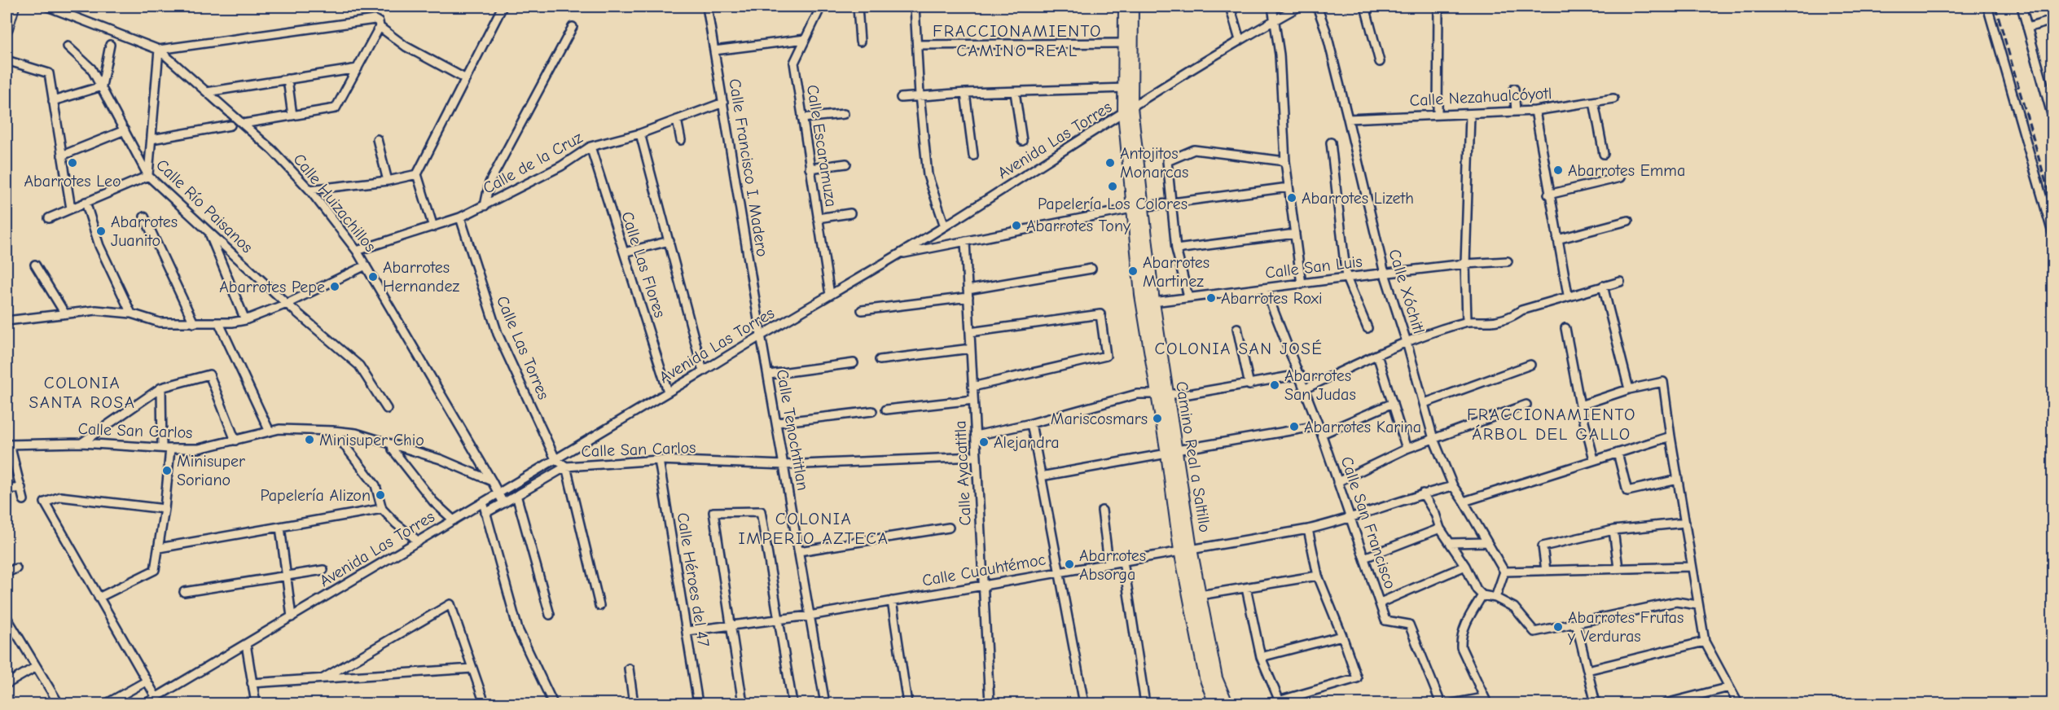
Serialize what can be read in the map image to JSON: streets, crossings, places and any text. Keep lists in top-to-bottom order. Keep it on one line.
{"streets":{"street":["Calle Nezahualcóyotl","Avenida Las Torres","Calle Escaramuza","Calle de la Cruz","Calle Francisco I. Madero","Calle Huizachillos","Calle Río Paisanos","Calle Las Flores","Calle San Luis","Calle Xóchitl","Calle Las Torres","Calle Tenochtitlan","Calle San Carlos","Camino Real a Saltillo","Calle Ayacatitla","Calle San Francisco","Calle Cuauhtémoc","Calle Héroes del 47"]},"crossings":[["Calle Nezahualcóyotl","Calle Xóchitl"],["Avenida Las Torres","Calle Escaramuza"],["Avenida Las Torres","Calle Francisco I. Madero"],["Avenida Las Torres","Calle Las Flores"],["Avenida Las Torres","Calle Las Torres"],["Avenida Las Torres","Calle Tenochtitlan"],["Avenida Las Torres","Camino Real a Saltillo"],["Calle de la Cruz","Calle Francisco I. Madero"],["Calle de la Cruz","Calle Huizachillos"],["Calle de la Cruz","Calle Las Flores"],["Calle de la Cruz","Calle Las Torres"],["Calle Francisco I. Madero","Calle Tenochtitlan"],["Calle Huizachillos","Calle San Carlos"],["Calle San Luis","Calle Xóchitl"],["Calle San Luis","Camino Real a Saltillo"],["Calle San Luis","Calle San Francisco"],["Calle Xóchitl","Calle Cuauhtémoc"],["Calle Tenochtitlan","Calle San Carlos"],["Calle Tenochtitlan","Calle Cuauhtémoc"],["Calle San Carlos","Calle Ayacatitla"],["Calle San Carlos","Calle Héroes del 47"],["Camino Real a Saltillo","Calle Cuauhtémoc"],["Calle Ayacatitla","Calle Cuauhtémoc"],["Calle San Francisco","Calle Cuauhtémoc"],["Calle Cuauhtémoc","Calle Héroes del 47"]],"districts":["FRACCIONAMIENTO CAMINO REAL","COLONIA SAN JOSÉ","COLONIA SANTA ROSA","FRACCIONAMIENTO ÁRBOL DEL GALLO","COLONIA IMPERIO AZTECA"],"places":["Abarrotes Leo","Antojitos Monarcas","Abarrotes Emma","Papelería Los Colores","Abarrotes Lizeth","Abarrotes Tony","Abarrotes Juanito","Abarrotes Martinez","Abarrotes Hernandez","Abarrotes Pepe","Abarrotes Roxi","Abarrotes San Judas","Mariscosmars","Abarrotes Karina","Minisuper Chio","Alejandra","Minisuper Soriano","Papelería Alizon","Abarrotes Absorga","Abarrotes Frutas y Verduras"]}
